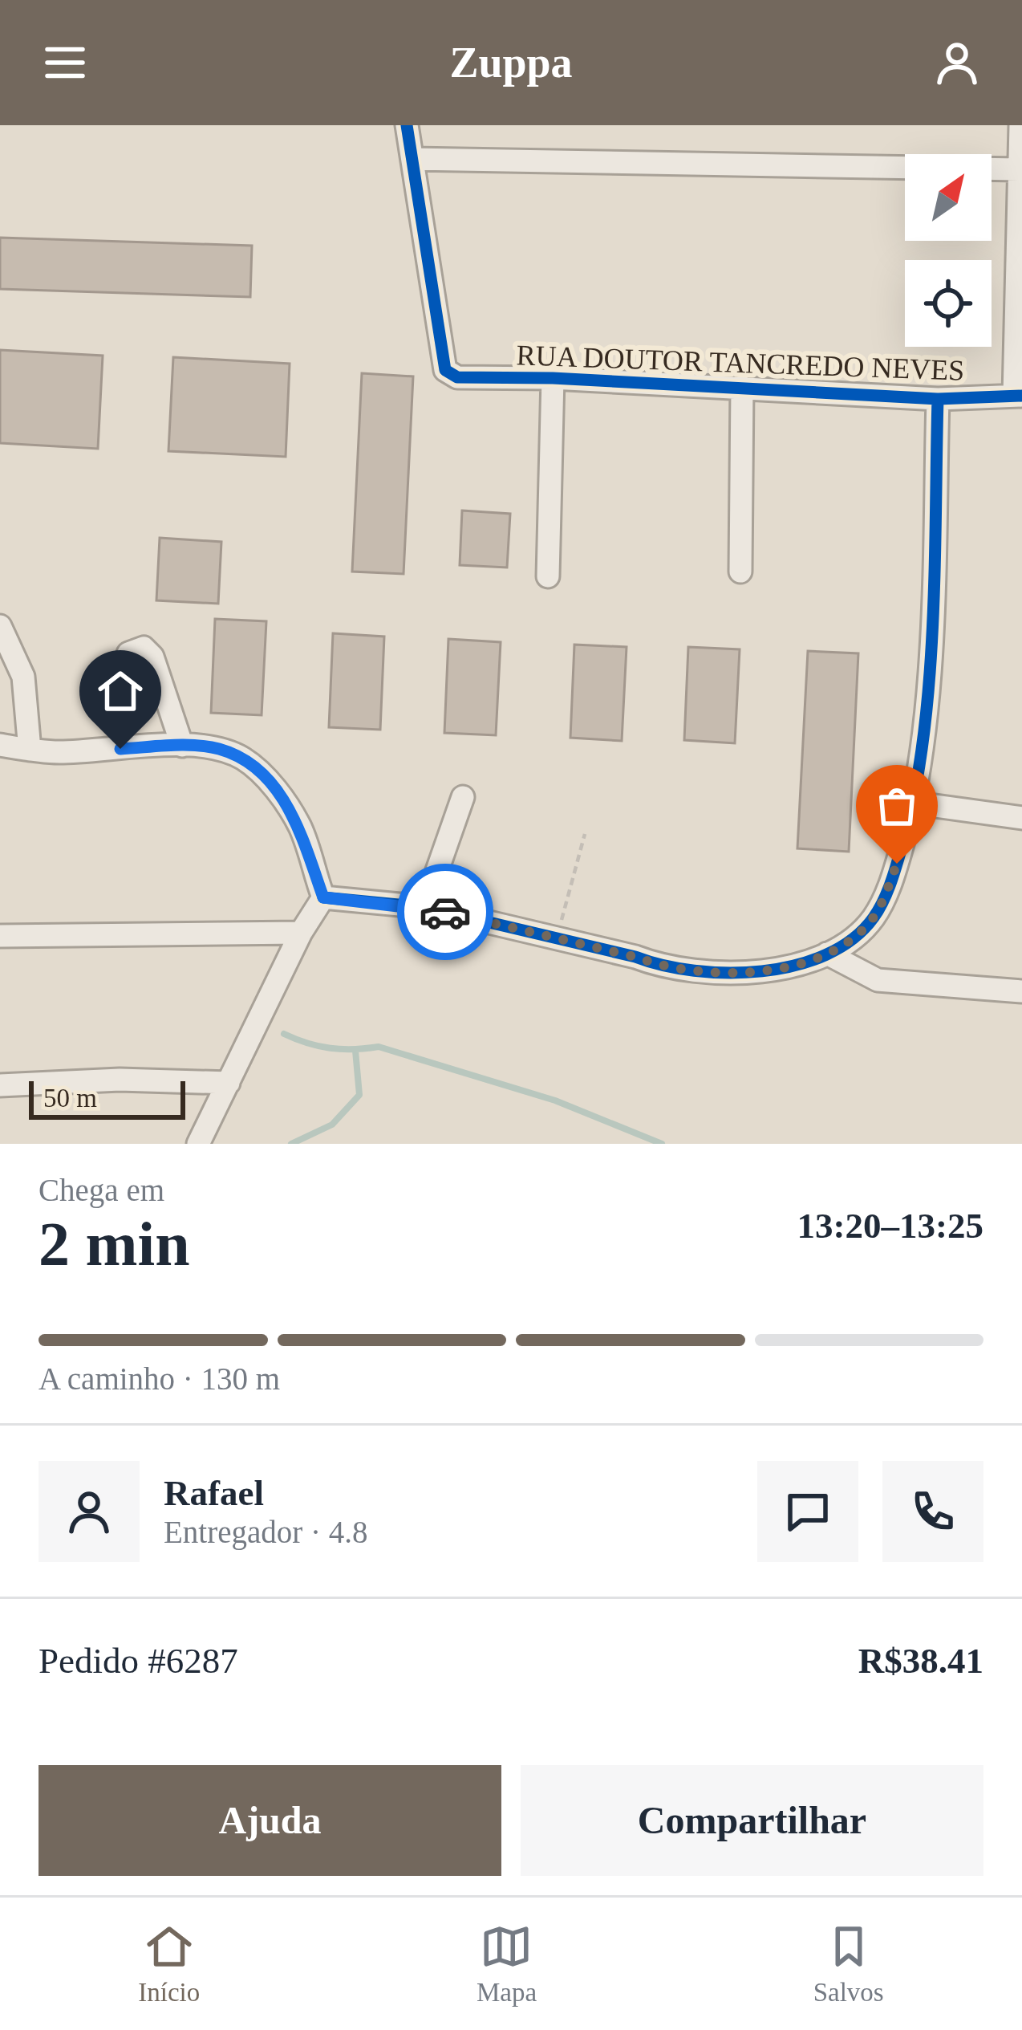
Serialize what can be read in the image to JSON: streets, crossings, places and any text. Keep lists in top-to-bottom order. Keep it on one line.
{"streets":{"street":["RUA DOUTOR TANCREDO NEVES"]},"scale_bar":"50 m","north":"top right","page":{"header":"Zuppa","scale":"50 m","heading":["2 min","Chega em","13:20–13:25"],"panel":["Rafael","Entregador · 4.8","Pedido #6287","R$38.41"],"bar":"A caminho · 130 m","buttons":["Ajuda","Compartilhar"],"tabs":["Início","Mapa","Salvos"]}}
